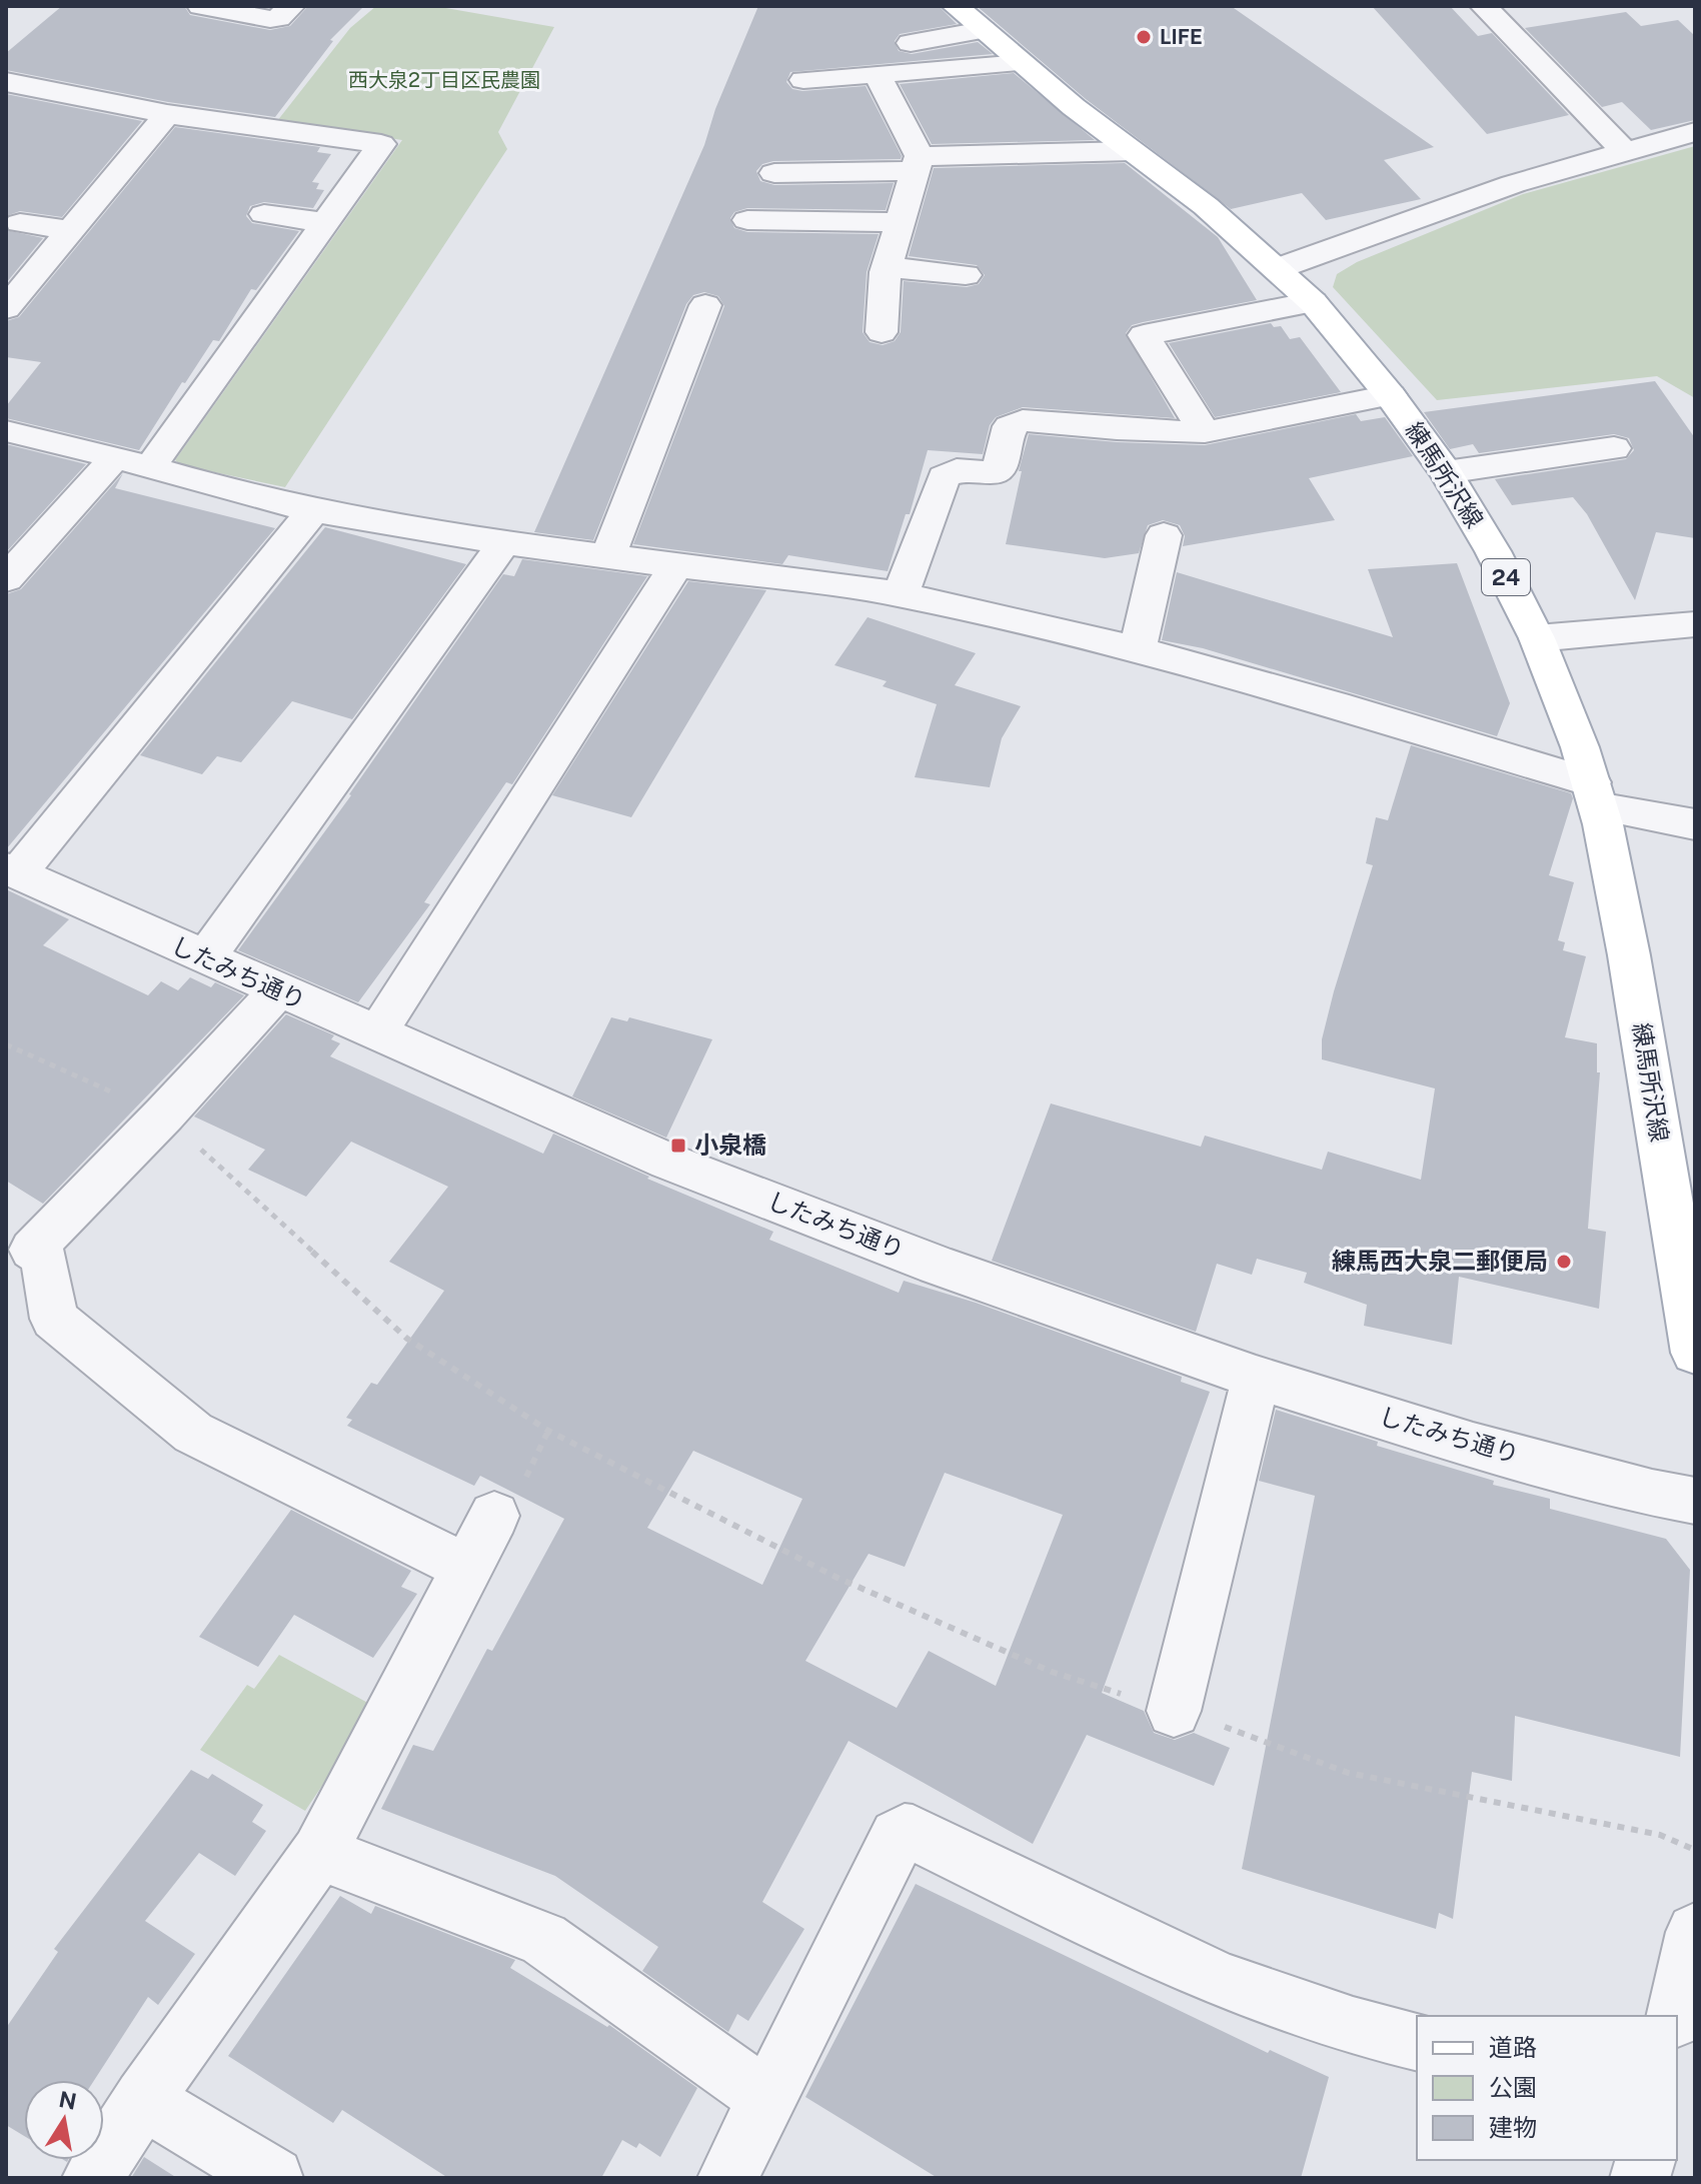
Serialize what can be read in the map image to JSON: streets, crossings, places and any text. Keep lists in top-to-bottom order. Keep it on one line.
{"streets":{"main road":["練馬所沢線","24"],"street":["したみち通り"]},"parks":["西大泉2丁目区民農園"],"places":{"other":["LIFE","練馬西大泉二郵便局"],"transit":["小泉橋"]},"legend":["道路","公園","建物"],"north":"top"}
